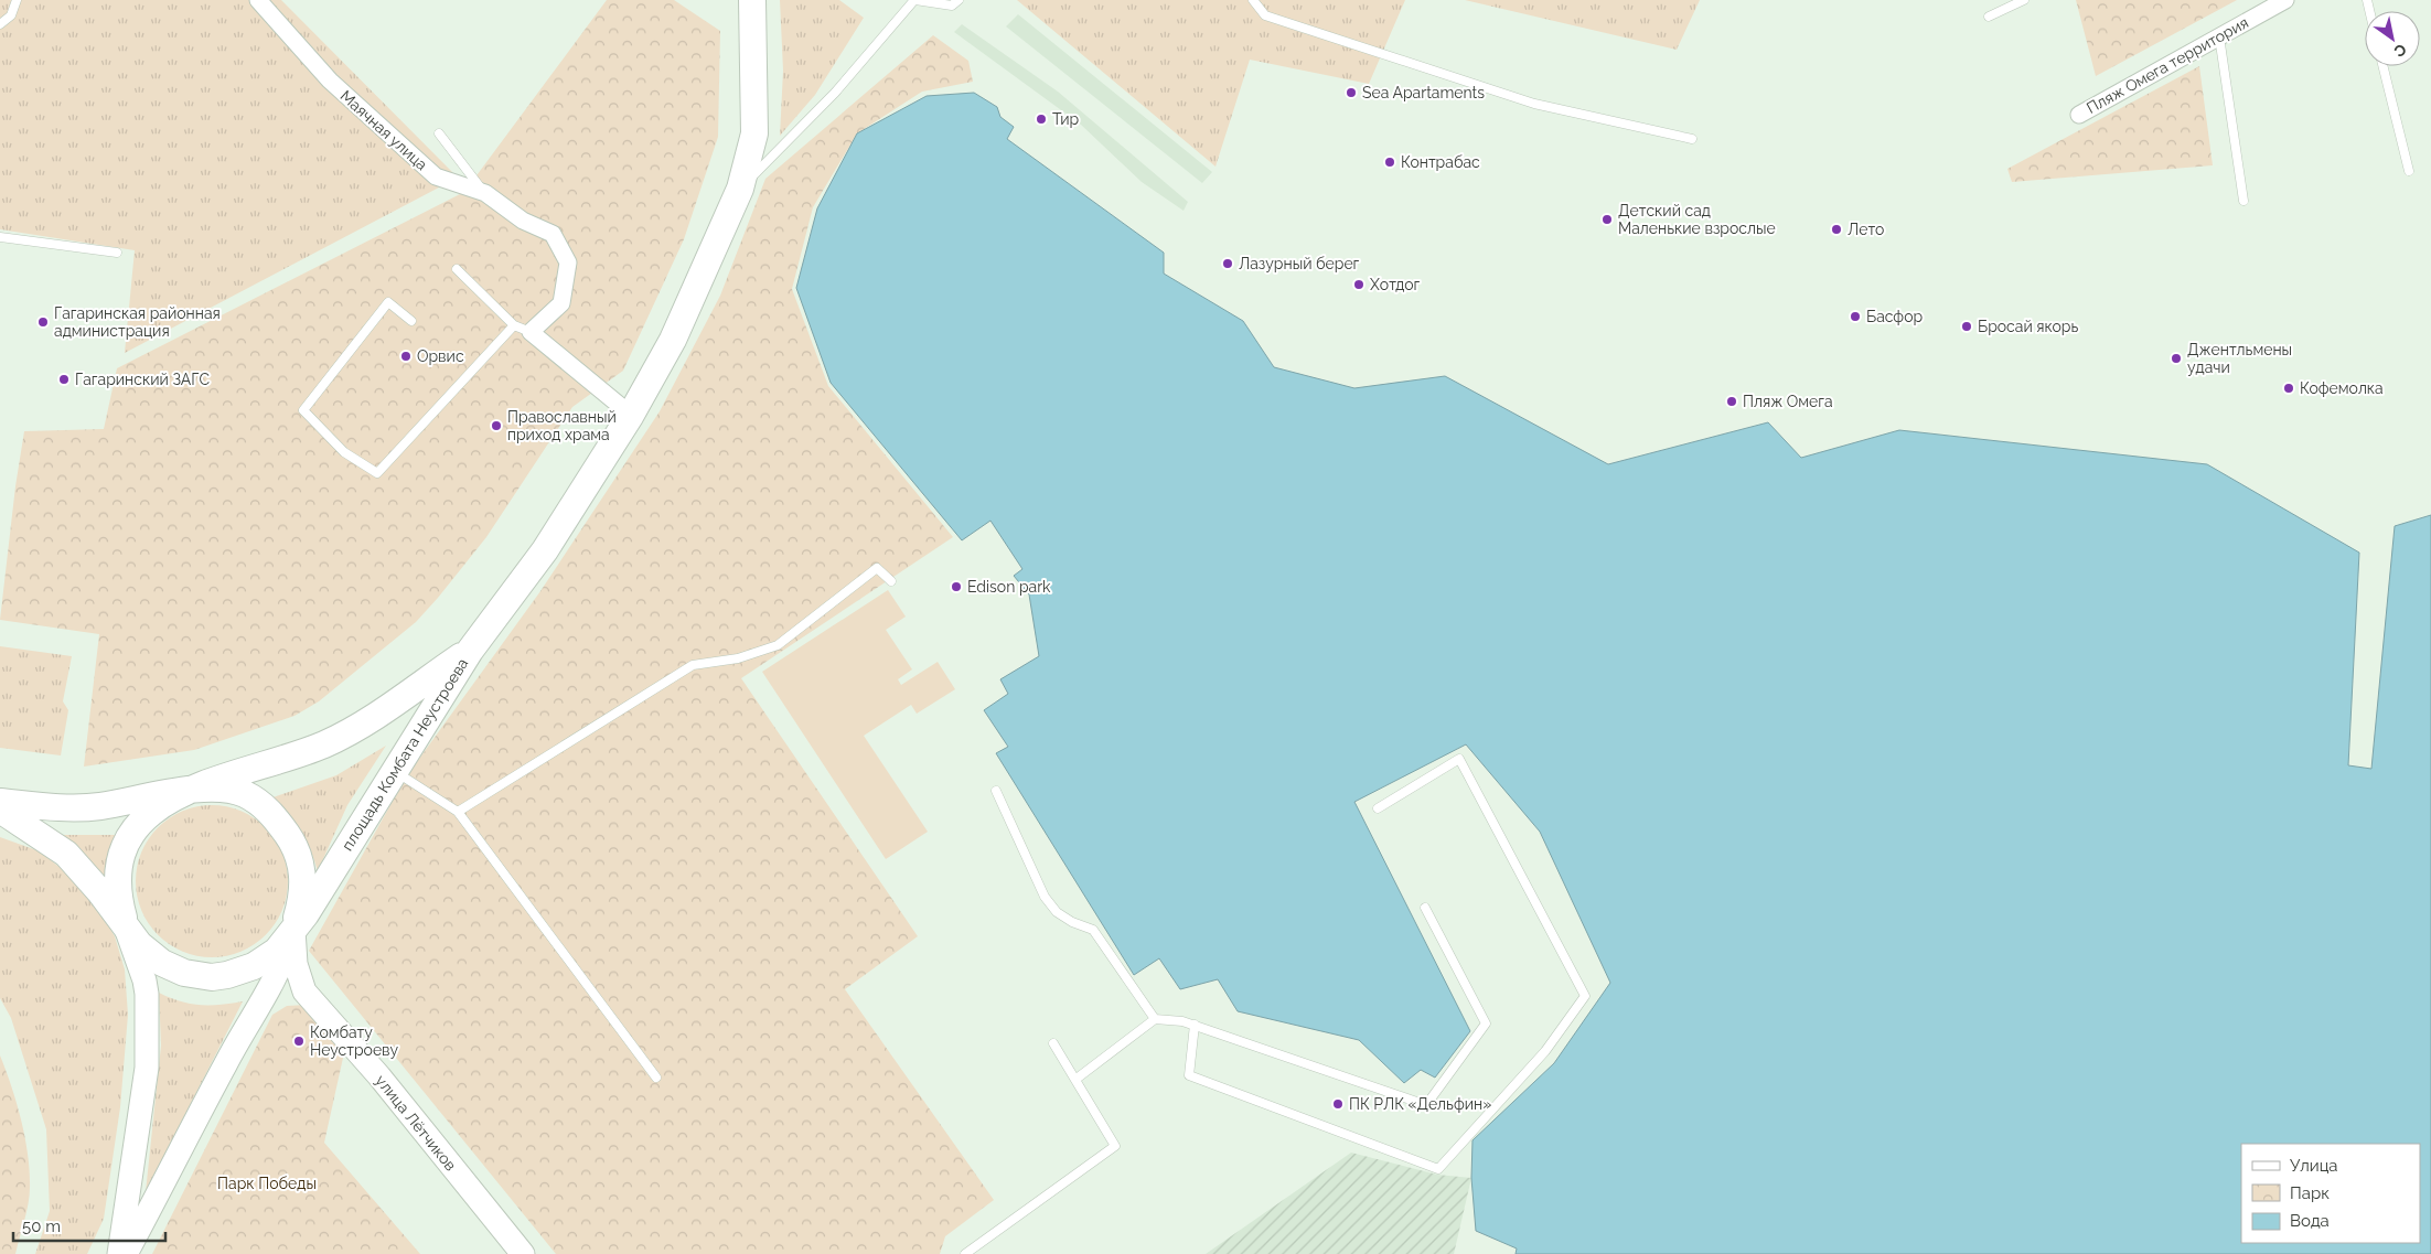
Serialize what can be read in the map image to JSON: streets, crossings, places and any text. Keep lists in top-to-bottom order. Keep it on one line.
{"streets":{"main road":["площадь Комбата Неустроева","улица Лётчиков"],"street":["Пляж Омега территория","Маячная улица"]},"crossings":[["площадь Комбата Неустроева","улица Лётчиков"]],"parks":["Парк Победы"],"places":["Sea Apartaments","Тир","Контрабас","Детский сад Маленькие взрослые","Лето","Лазурный берег","Хотдог","Басфор","Гагаринская районная администрация","Бросай якорь","Орвис","Джентльмены удачи","Гагаринский ЗАГС","Кофемолка","Пляж Омега","Православный приход храма","Edison park","Комбату Неустроеву","ПК РЛК «Дельфин»"],"legend":["Улица","Парк","Вода"],"scale_bar":"50 m","north":"bottom right"}
